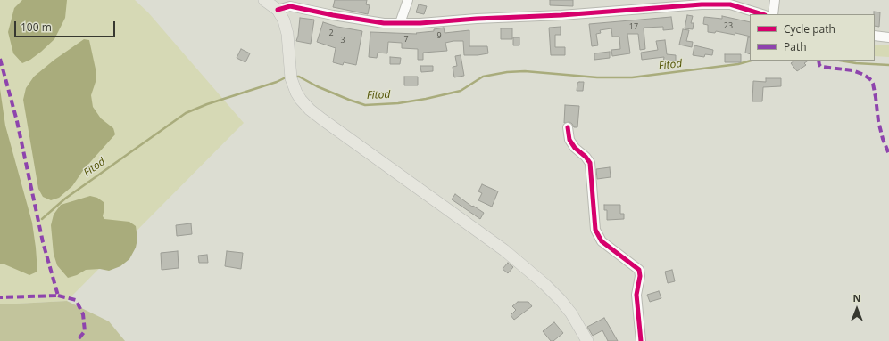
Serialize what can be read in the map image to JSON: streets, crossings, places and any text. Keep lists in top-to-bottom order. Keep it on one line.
{"water":["Fitod"],"house_numbers":["23","17","2","9","7","3"],"legend":["Cycle path","Path"],"scale_bar":"100 m","north":"top"}
